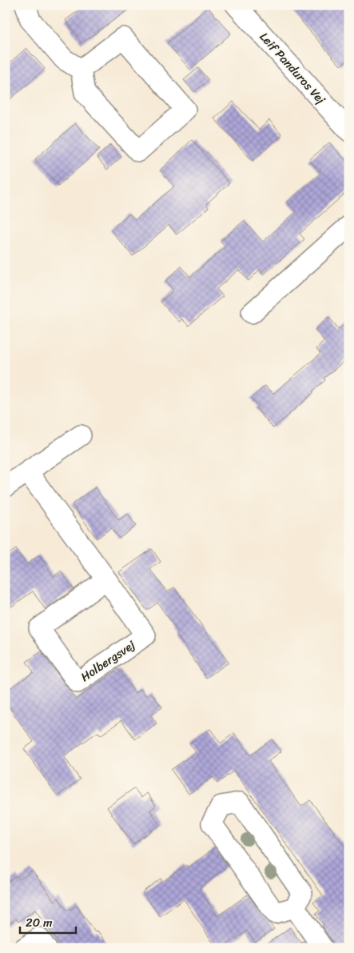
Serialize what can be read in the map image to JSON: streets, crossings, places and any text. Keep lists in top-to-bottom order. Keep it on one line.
{"streets":{"street":["Leif Panduros Vej","Holbergsvej"]},"scale_bar":"20 m"}
